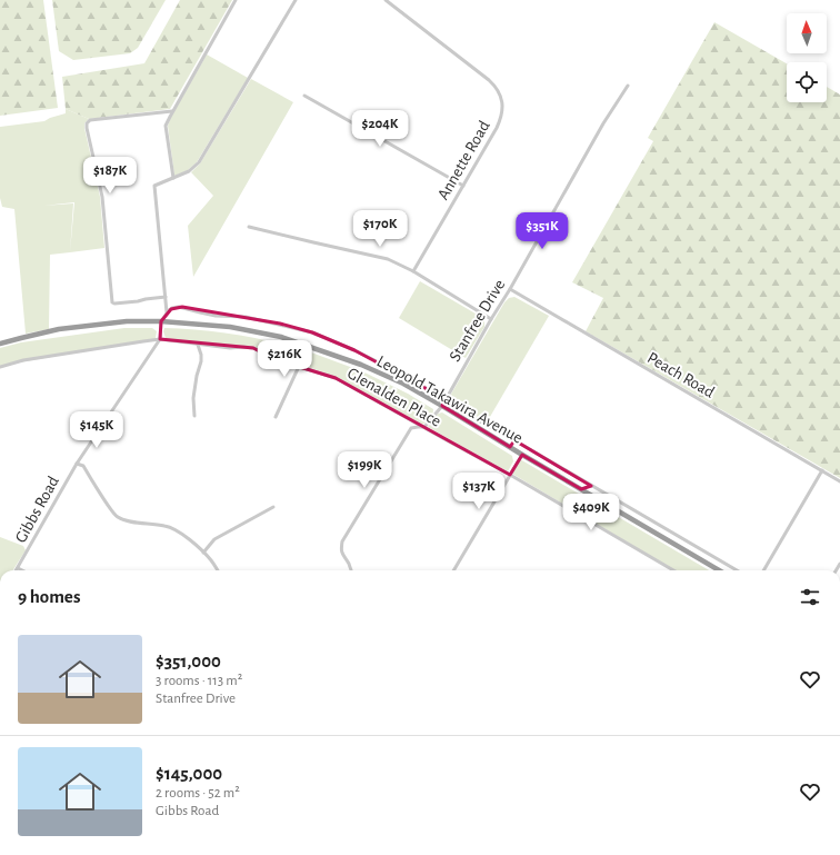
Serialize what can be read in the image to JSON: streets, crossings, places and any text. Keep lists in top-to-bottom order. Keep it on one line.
{"streets":{"highway":["Leopold Takawira Avenue"],"street":["Annette Road","Stanfree Drive","Peach Road","Glenalden Place","Gibbs Road"]},"crossings":[["Stanfree Drive","Peach Road"],["Stanfree Drive","Glenalden Place"],["Stanfree Drive","Leopold Takawira Avenue"],["Glenalden Place","Gibbs Road"],["Leopold Takawira Avenue","Gibbs Road"]],"north":"top","page":{"price":["$204K","$187K","$170K","$351K","$216K","$145K","$199K","$137K","$409K"],"heading":"9 homes","list":[{"name":"$351,000","note":"3 rooms · 113 m² · Stanfree Drive"},{"name":"$145,000","note":"2 rooms · 52 m² · Gibbs Road"}]}}
